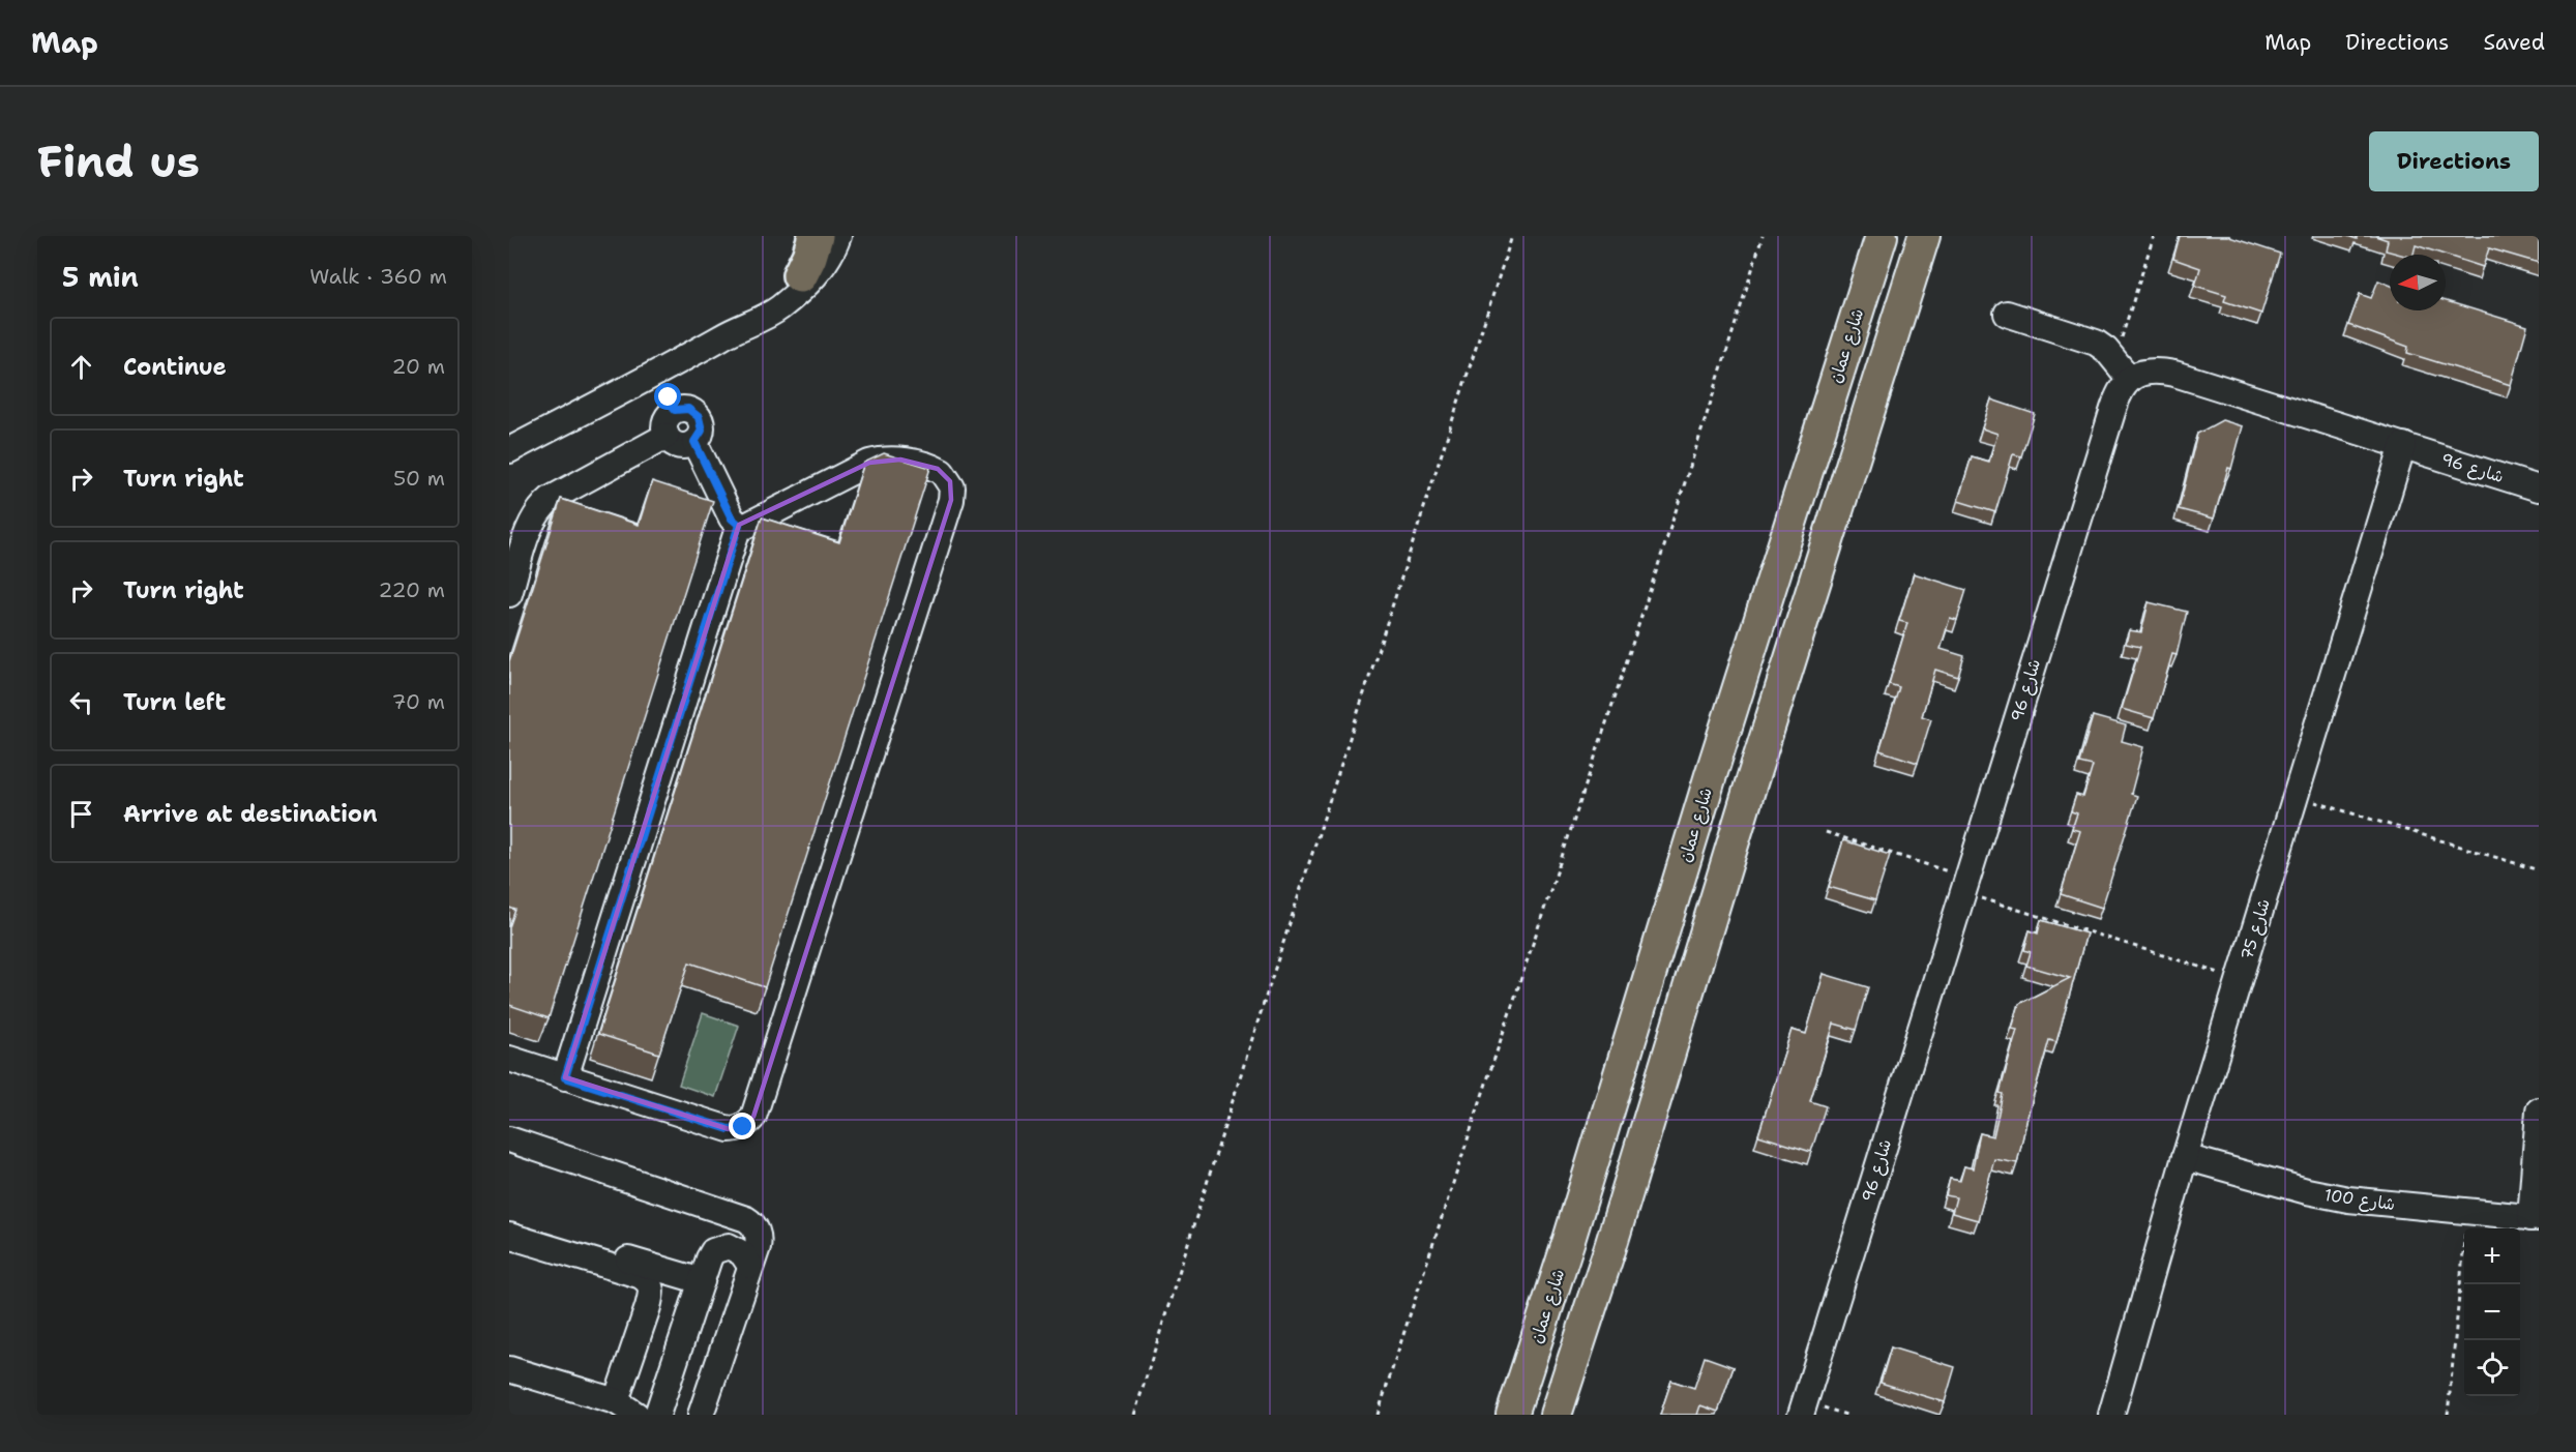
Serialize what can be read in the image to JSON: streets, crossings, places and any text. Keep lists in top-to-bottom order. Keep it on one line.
{"streets":{"main road":["شارع عمان"],"street":["شارع 96","شارع 75","شارع 100"]},"crossings":[["شارع 96","شارع 75"],["شارع 75","شارع 100"]],"north":"left","page":{"header":"Map","nav":["Map","Directions","Saved"],"buttons":"Directions","title":"Find us","heading":["5 min","Walk · 360 m"],"list":[["Continue","20 m"],["Turn right","50 m"],["Turn right","220 m"],["Turn left","70 m"],"Arrive at destination"],"map_buttons":["+","−"]}}
